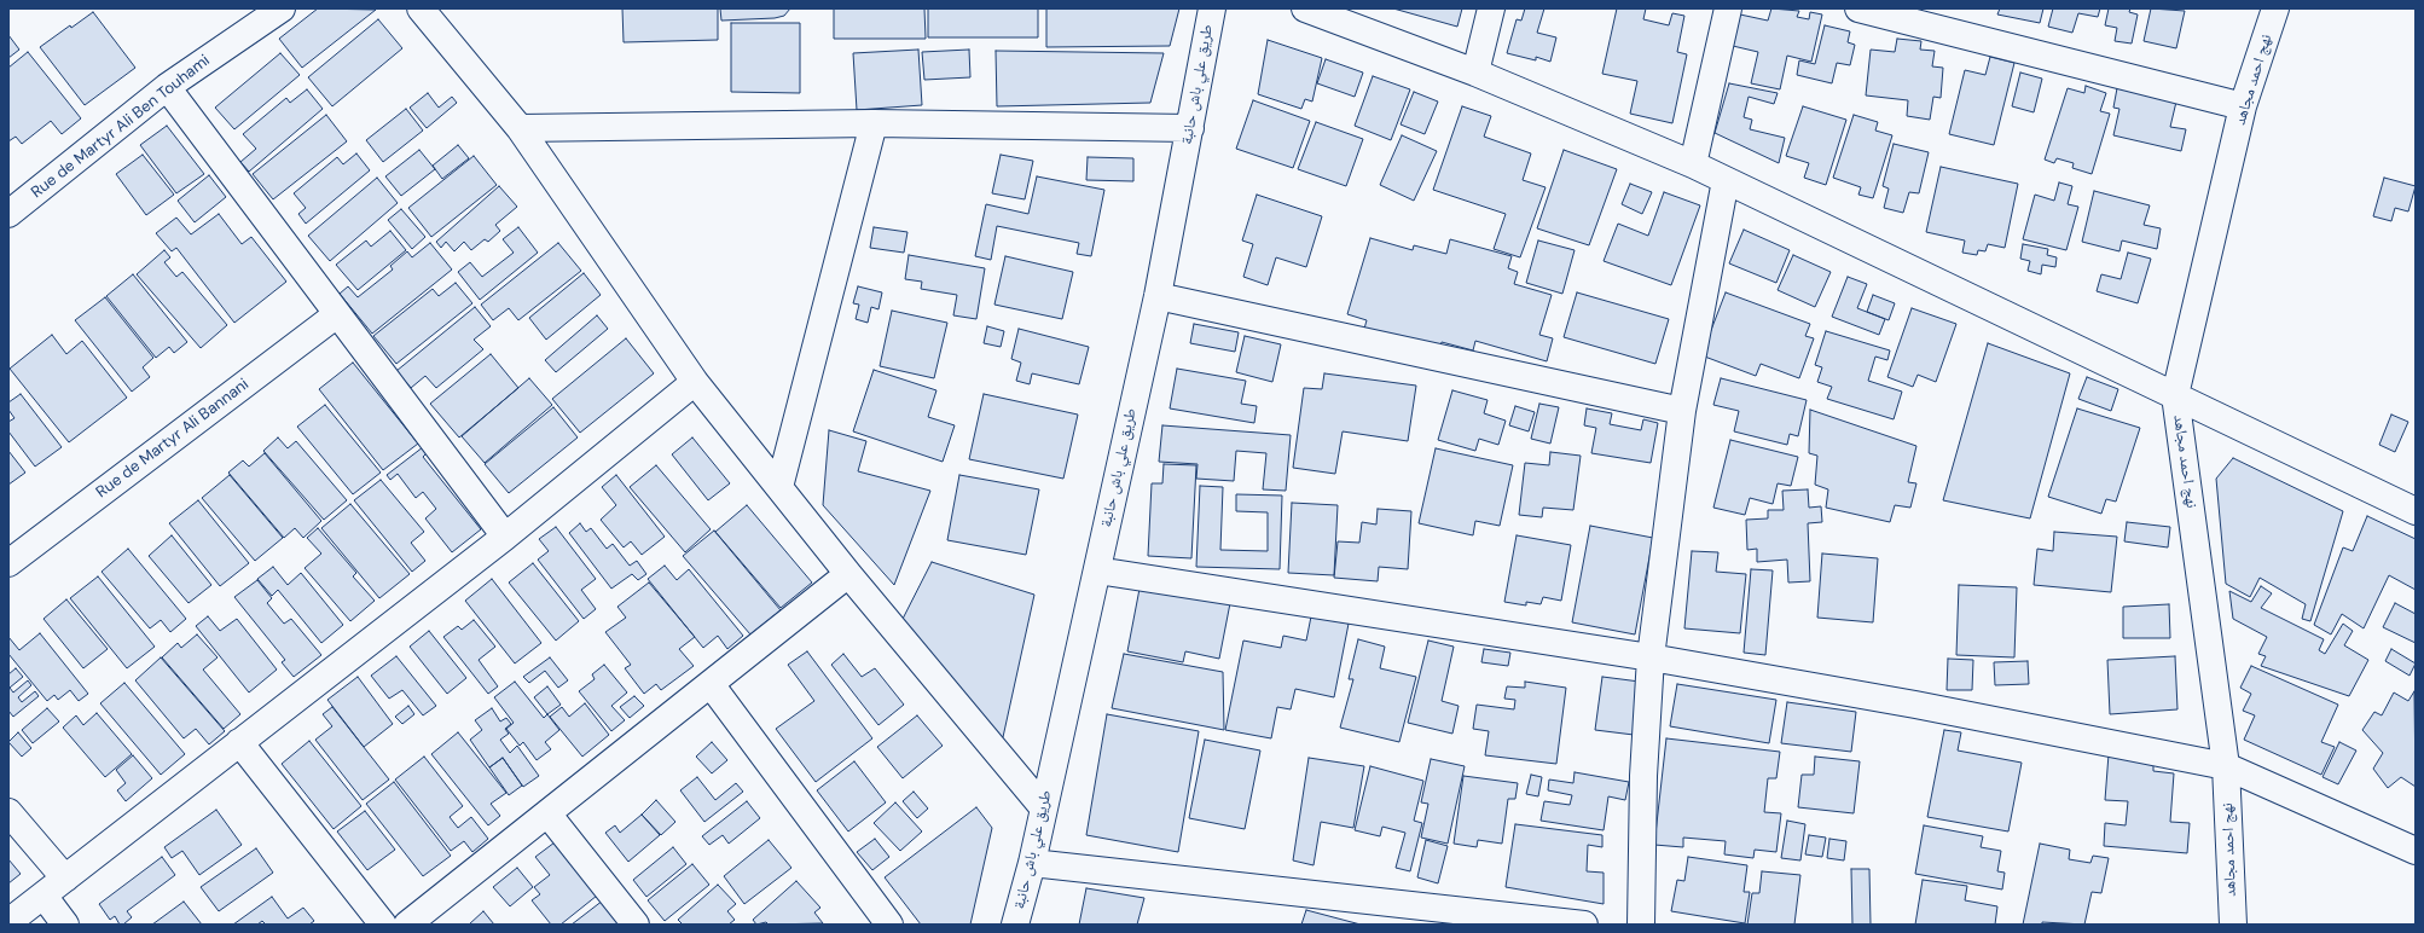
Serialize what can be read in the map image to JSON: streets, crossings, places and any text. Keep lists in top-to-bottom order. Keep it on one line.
{"streets":{"street":["نهج احمد مجاهد","طريق علي باش حانبة","Rue de Martyr Ali Ben Touhami","Rue de Martyr Ali Bannani"]}}
